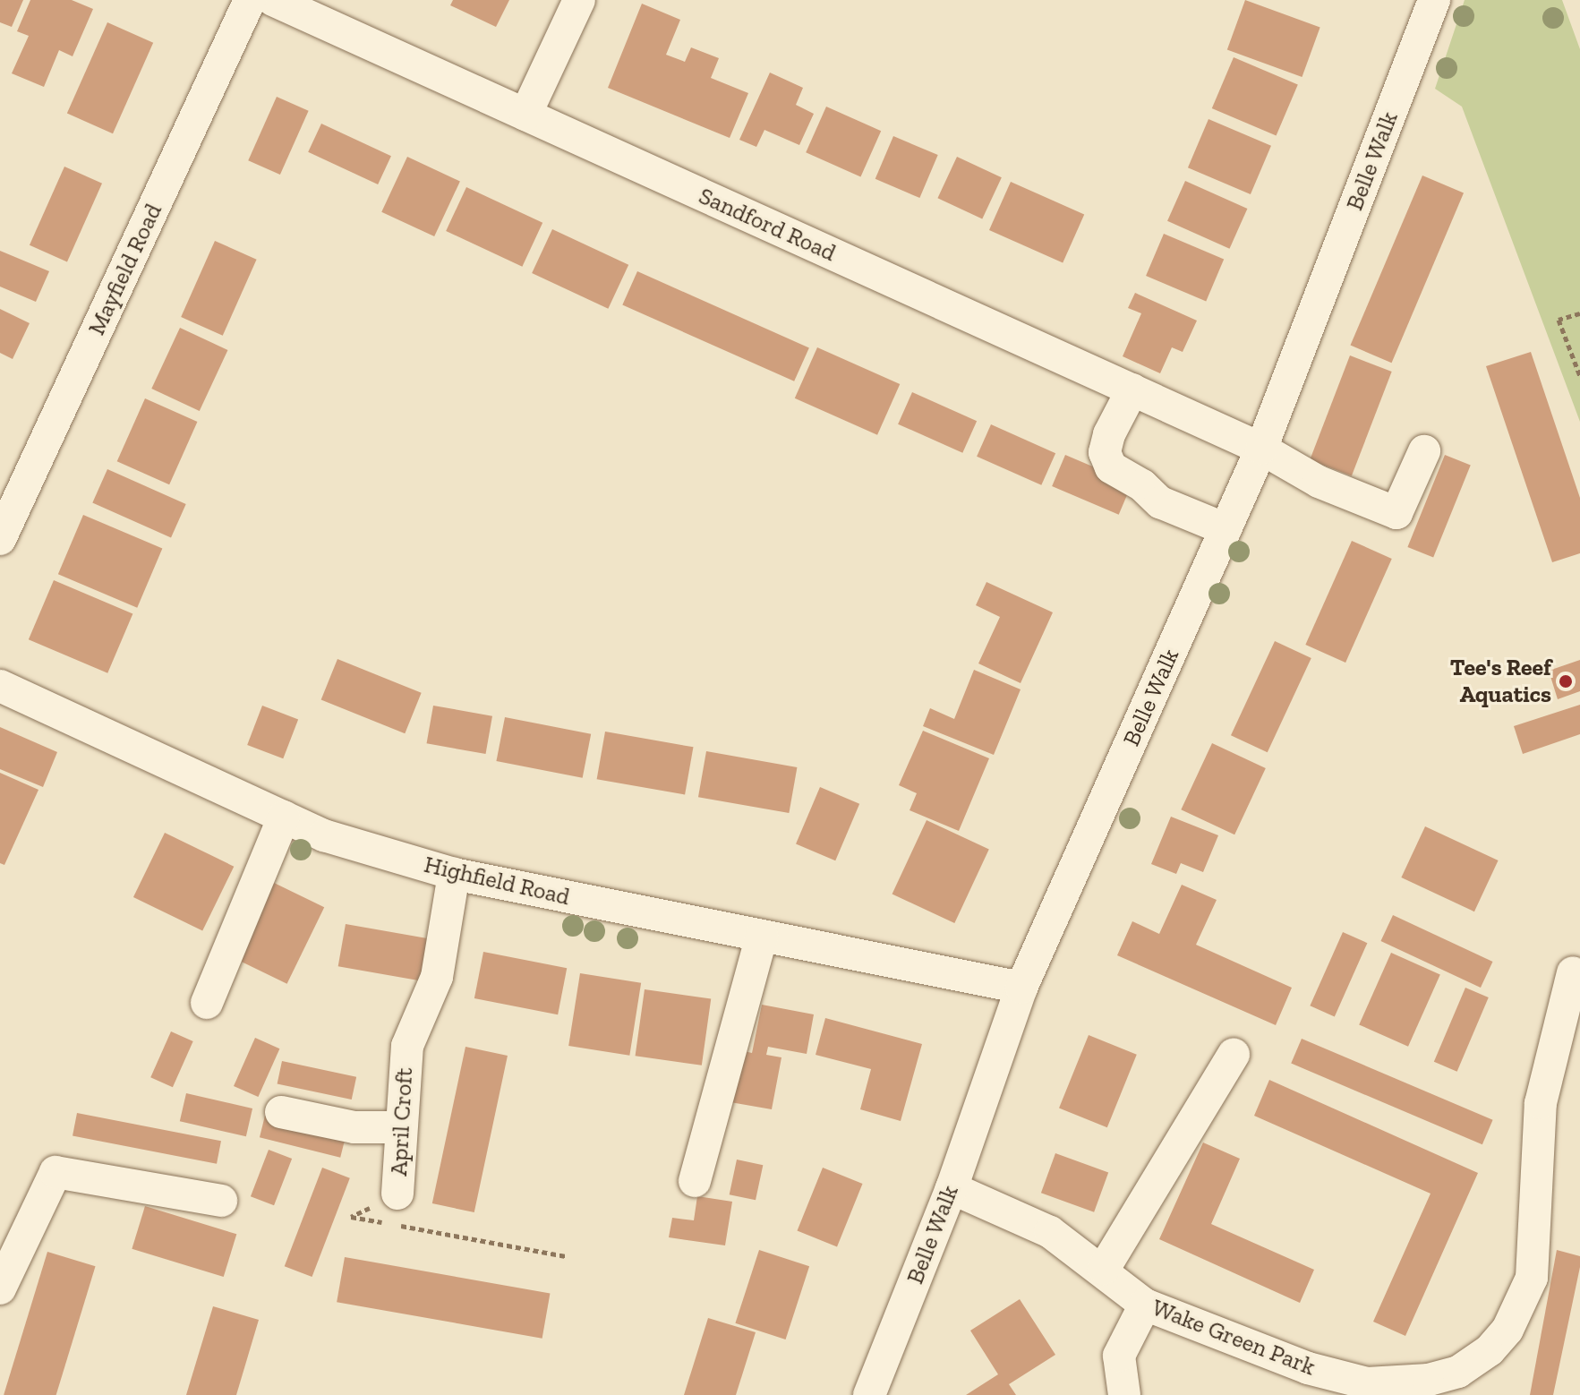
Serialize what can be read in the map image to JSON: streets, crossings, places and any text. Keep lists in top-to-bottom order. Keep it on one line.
{"streets":{"street":["Belle Walk","Sandford Road","Mayfield Road","Highfield Road","April Croft","Wake Green Park"]},"crossings":[["Belle Walk","Sandford Road"],["Belle Walk","Highfield Road"],["Belle Walk","Wake Green Park"],["Highfield Road","April Croft"]],"places":["Tee's Reef Aquatics"]}
